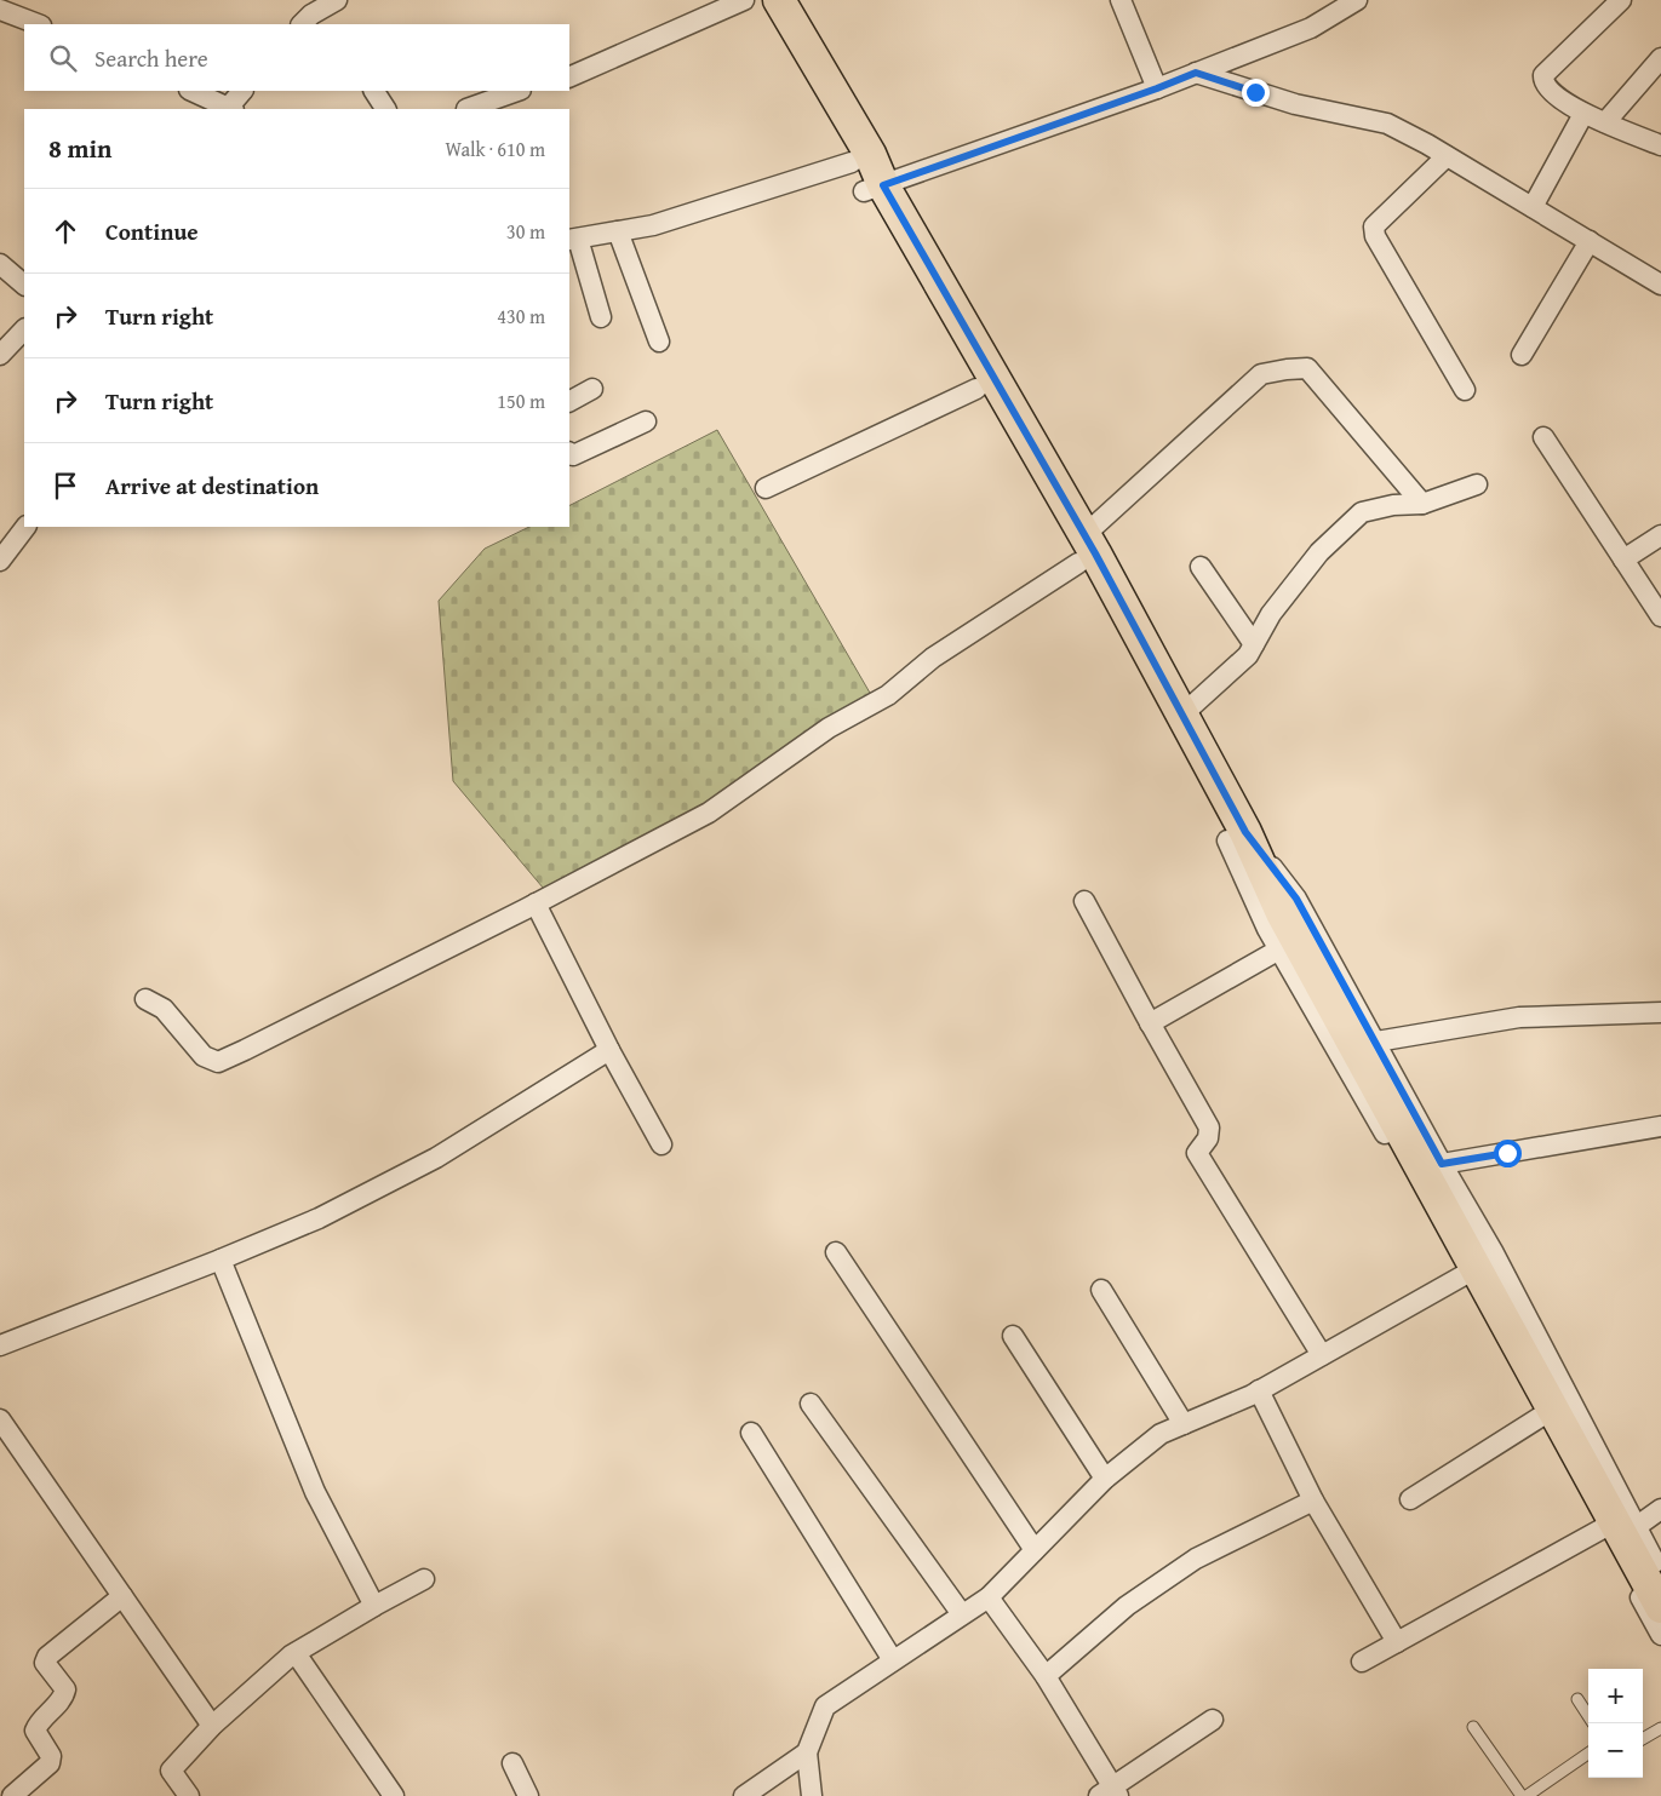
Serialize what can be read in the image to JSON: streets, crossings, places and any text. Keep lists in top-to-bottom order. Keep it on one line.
{"page":{"search":"Search here","heading":["8 min","Walk · 610 m"],"list":[["Continue","30 m"],["Turn right","430 m"],["Turn right","150 m"],"Arrive at destination"],"map_buttons":["+","−"]}}
